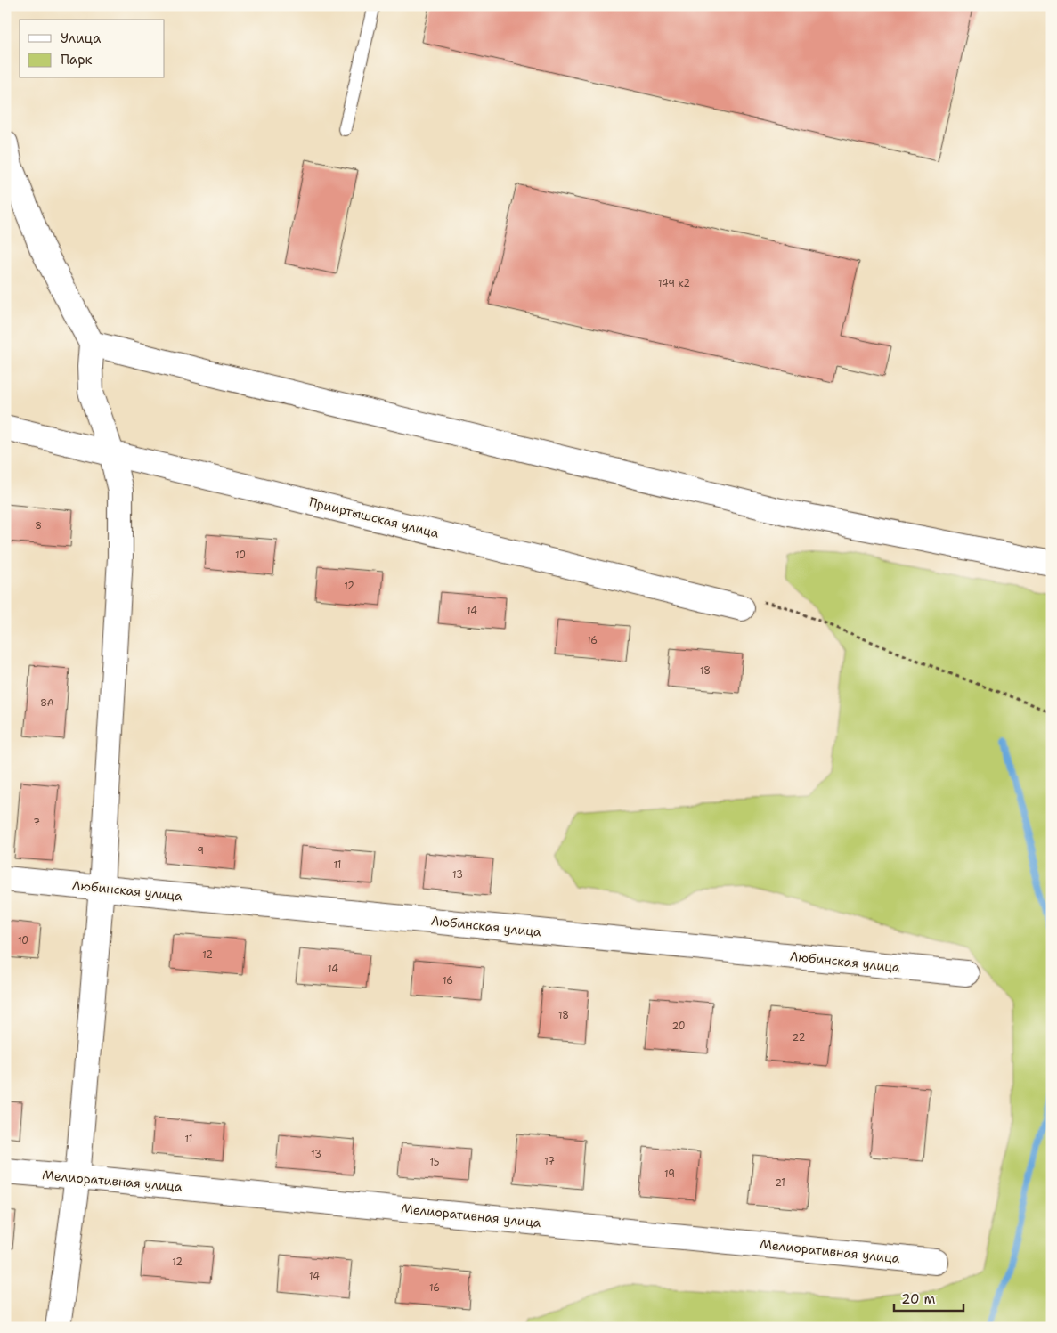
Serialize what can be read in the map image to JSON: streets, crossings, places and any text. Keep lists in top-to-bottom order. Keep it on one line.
{"streets":{"street":["Прииртышская улица","Любинская улица","Мелиоративная улица"]},"house_numbers":["149 к2","8","10","12","14","16","18","8А","7","9","11","13","10","12","14","16","18","20","22","11","13","17","15","19","21","12","14","16"],"legend":["Улица","Парк"],"scale_bar":"20 m"}
